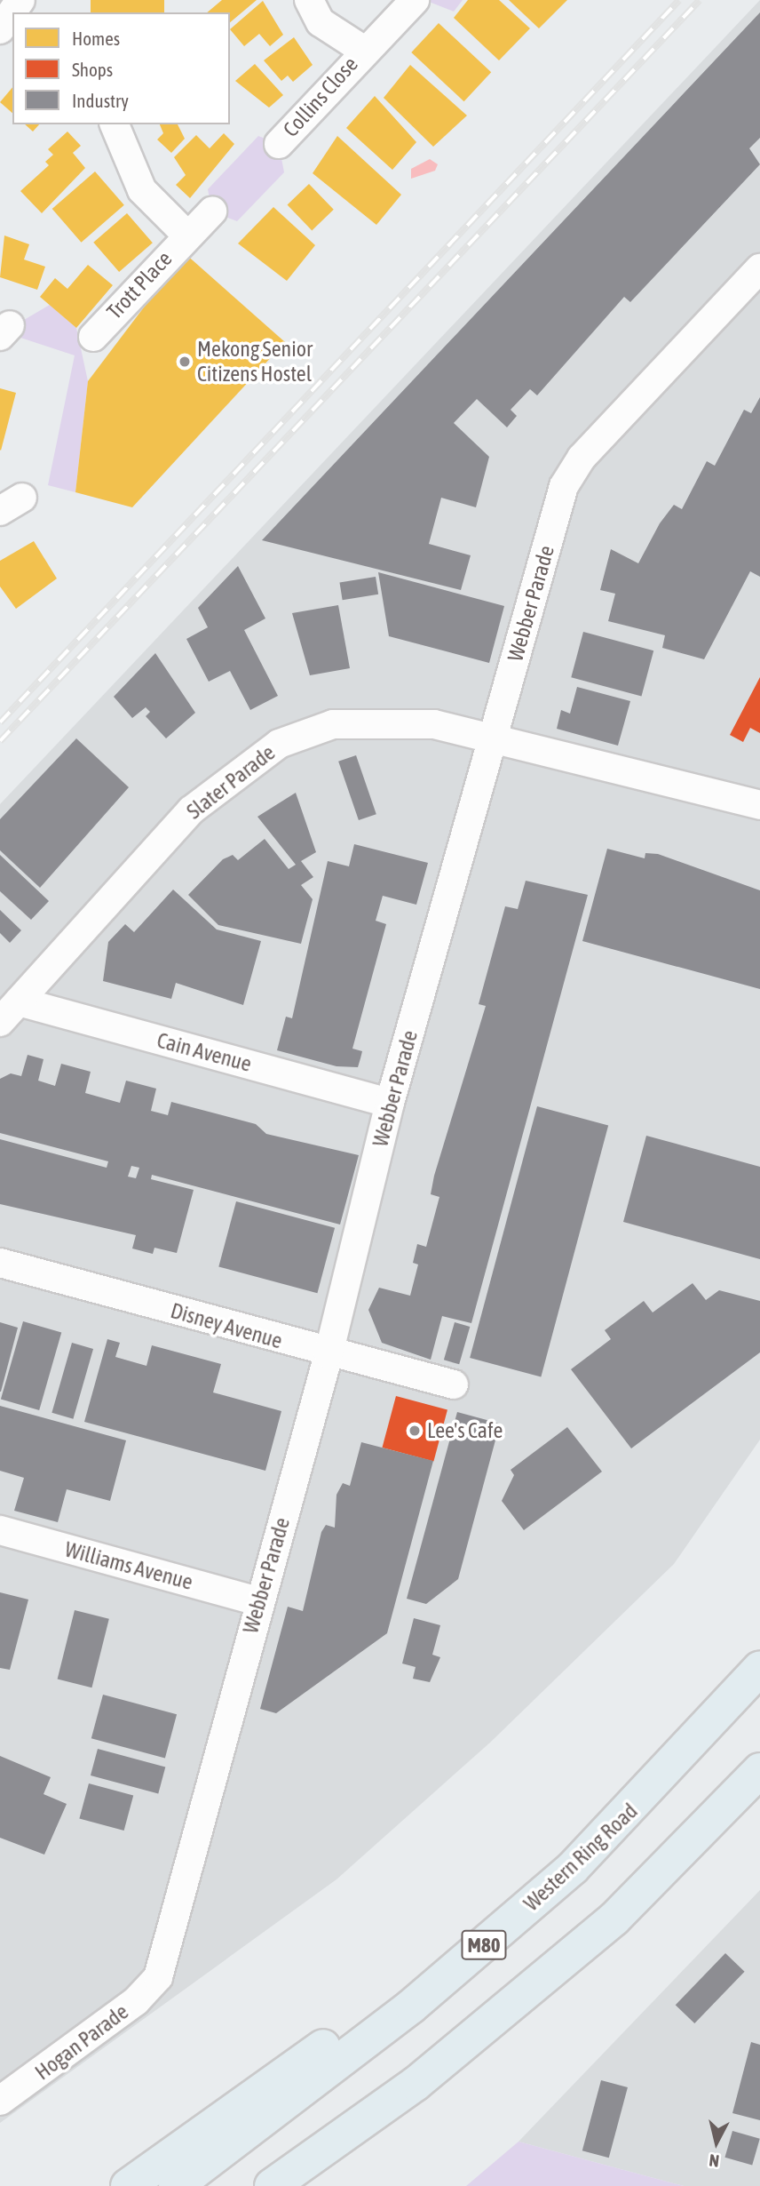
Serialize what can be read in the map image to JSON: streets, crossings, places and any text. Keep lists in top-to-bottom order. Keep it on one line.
{"streets":{"highway":["Western Ring Road","M80"],"street":["Collins Close","Trott Place","Webber Parade","Slater Parade","Cain Avenue","Disney Avenue","Williams Avenue","Hogan Parade"]},"crossings":[["Webber Parade","Slater Parade"],["Webber Parade","Cain Avenue"],["Webber Parade","Disney Avenue"],["Webber Parade","Williams Avenue"],["Webber Parade","Hogan Parade"],["Slater Parade","Cain Avenue"]],"places":["Mekong Senior Citizens Hostel","Lee's Cafe"],"legend":["Homes","Shops","Industry"],"north":"bottom"}
